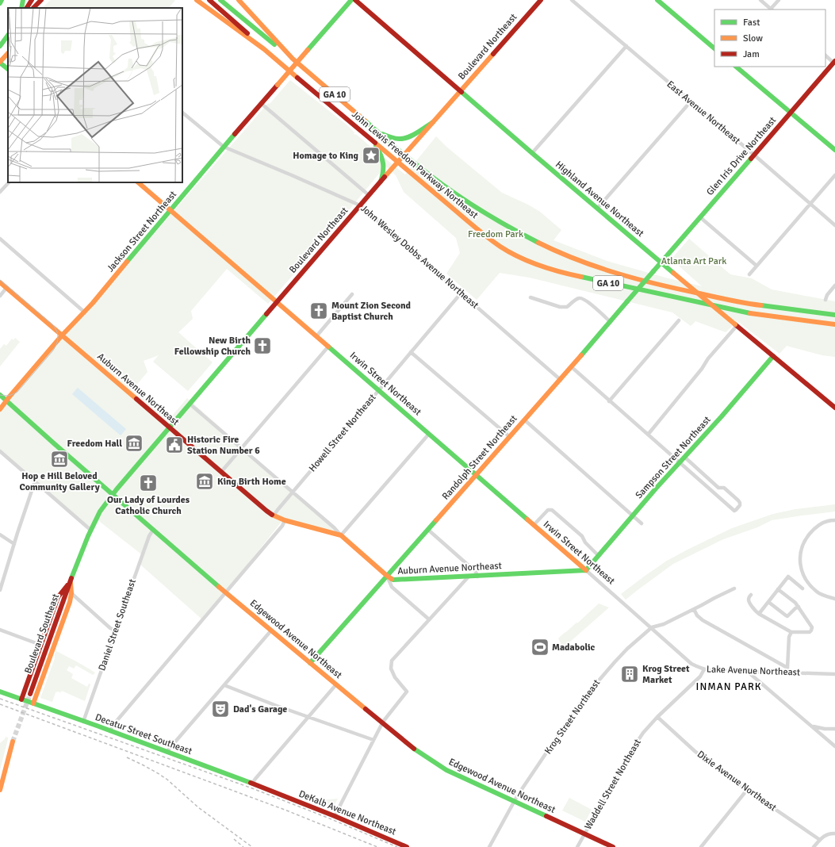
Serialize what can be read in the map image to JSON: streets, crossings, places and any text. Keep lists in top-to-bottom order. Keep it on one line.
{"streets":{"main road":["Boulevard Northeast","GA 10","Glen Iris Drive Northeast","John Lewis Freedom Parkway Northeast","Highland Avenue Northeast","Jackson Street Northeast","Irwin Street Northeast","Auburn Avenue Northeast","Randolph Street Northeast","Sampson Street Northeast","Boulevard Southeast","Edgewood Avenue Northeast","Decatur Street Southeast","DeKalb Avenue Northeast"],"street":["East Avenue Northeast","John Wesley Dobbs Avenue Northeast","Howell Street Northeast","Daniel Street Southeast","Lake Avenue Northeast","Krog Street Northeast","Dixie Avenue Northeast","Waddell Street Northeast"]},"crossings":[["Boulevard Northeast","John Lewis Freedom Parkway Northeast"],["Boulevard Northeast","Highland Avenue Northeast"],["Boulevard Northeast","John Wesley Dobbs Avenue Northeast"],["Boulevard Northeast","Irwin Street Northeast"],["Boulevard Northeast","Auburn Avenue Northeast"],["Boulevard Northeast","Boulevard Southeast"],["Boulevard Northeast","Edgewood Avenue Northeast"],["East Avenue Northeast","Glen Iris Drive Northeast"],["Glen Iris Drive Northeast","Highland Avenue Northeast"],["Glen Iris Drive Northeast","Randolph Street Northeast"],["Highland Avenue Northeast","Randolph Street Northeast"],["Highland Avenue Northeast","Sampson Street Northeast"],["Jackson Street Northeast","John Wesley Dobbs Avenue Northeast"],["Jackson Street Northeast","Irwin Street Northeast"],["Jackson Street Northeast","Auburn Avenue Northeast"],["Jackson Street Northeast","Edgewood Avenue Northeast"],["John Wesley Dobbs Avenue Northeast","Howell Street Northeast"],["John Wesley Dobbs Avenue Northeast","Randolph Street Northeast"],["Irwin Street Northeast","Auburn Avenue Northeast"],["Irwin Street Northeast","Howell Street Northeast"],["Irwin Street Northeast","Randolph Street Northeast"],["Irwin Street Northeast","Sampson Street Northeast"],["Irwin Street Northeast","Lake Avenue Northeast"],["Auburn Avenue Northeast","Howell Street Northeast"],["Auburn Avenue Northeast","Randolph Street Northeast"],["Auburn Avenue Northeast","Sampson Street Northeast"],["Randolph Street Northeast","Edgewood Avenue Northeast"],["Daniel Street Southeast","Edgewood Avenue Northeast"],["Daniel Street Southeast","Decatur Street Southeast"],["Boulevard Southeast","Edgewood Avenue Northeast"],["Boulevard Southeast","Decatur Street Southeast"],["Edgewood Avenue Northeast","Krog Street Northeast"],["Edgewood Avenue Northeast","Waddell Street Northeast"],["Lake Avenue Northeast","Krog Street Northeast"],["Lake Avenue Northeast","Waddell Street Northeast"],["Decatur Street Southeast","DeKalb Avenue Northeast"],["Dixie Avenue Northeast","Waddell Street Northeast"]],"districts":["INMAN PARK"],"parks":["Freedom Park","Atlanta Art Park"],"places":{"place":["Homage to King"],"church":["Mount Zion Second Baptist Church","New Birth Fellowship Church","Our Lady of Lourdes Catholic Church"],"museum":["Freedom Hall","Hop e Hill Beloved Community Gallery","King Birth Home"],"public building":["Historic Fire Station Number 6"],"sports":["Madabolic"],"building":["Krog Street Market"],"theatre":["Dad's Garage"]},"legend":["Fast","Slow","Jam"]}
